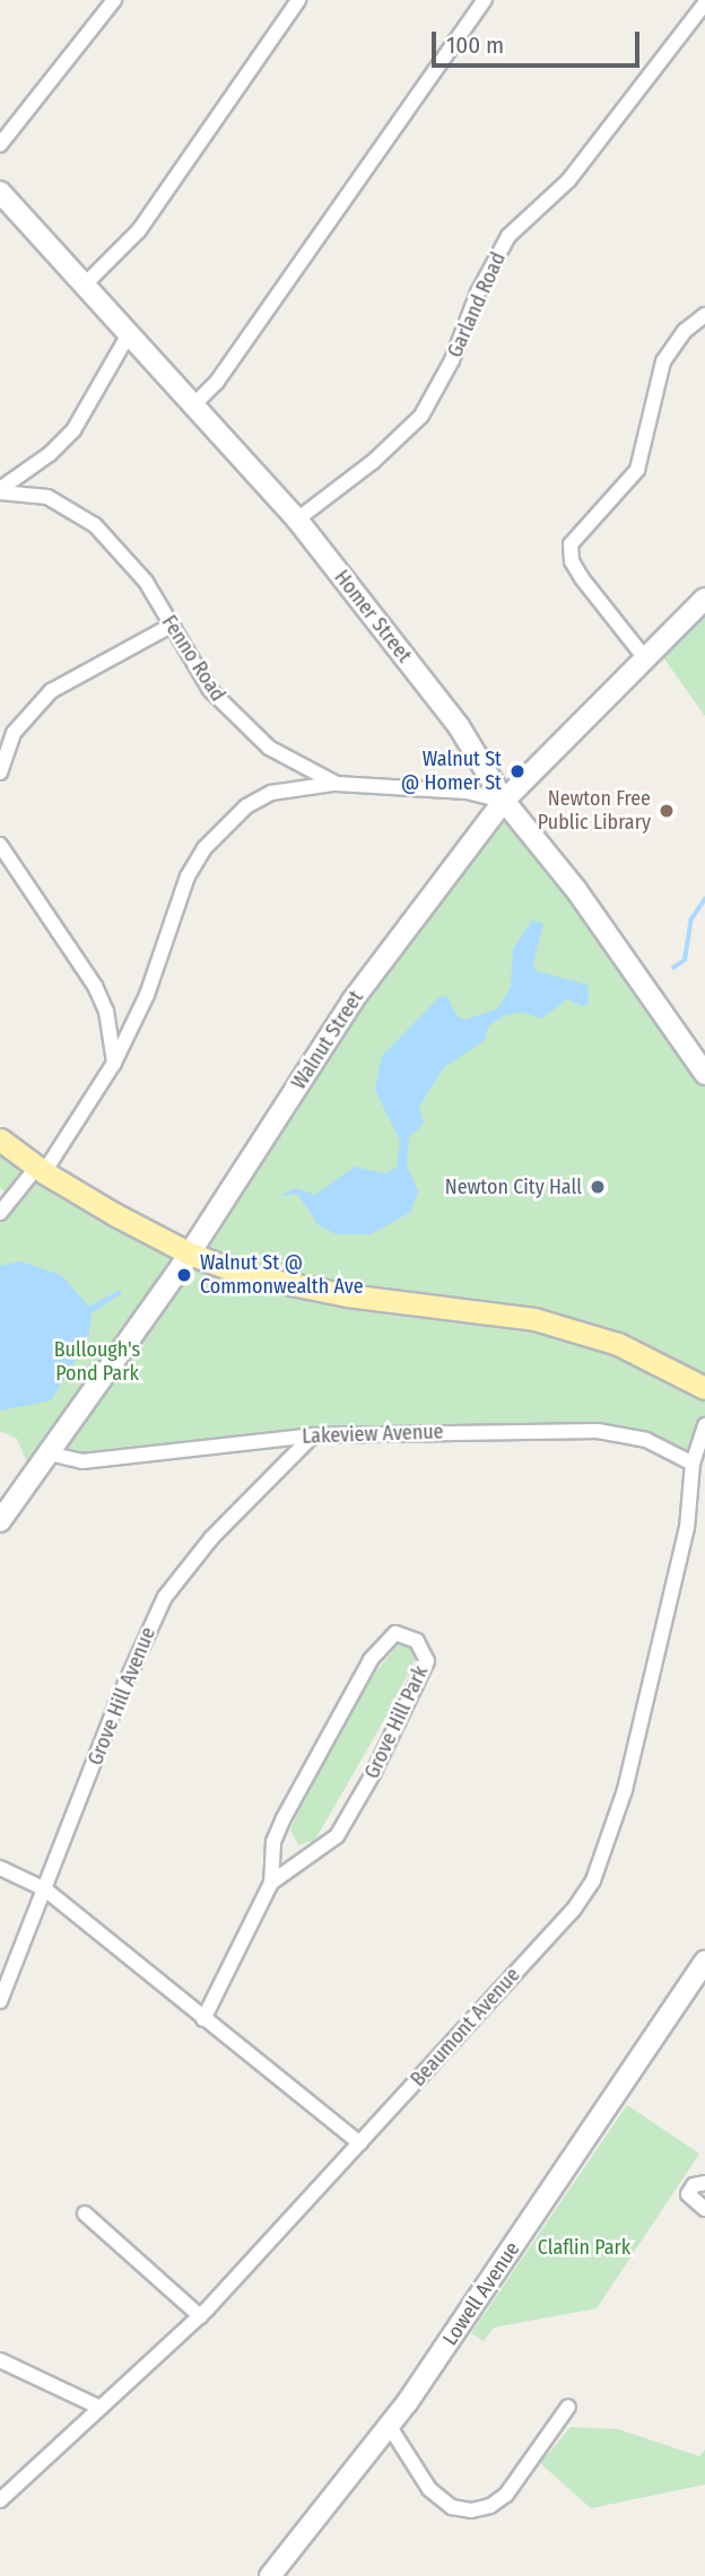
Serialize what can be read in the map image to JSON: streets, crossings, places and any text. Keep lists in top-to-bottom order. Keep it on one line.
{"streets":{"street":["Garland Road","Homer Street","Fenno Road","Walnut Street","Lakeview Avenue","Grove Hill Avenue","Grove Hill Park","Beaumont Avenue","Lowell Avenue"]},"crossings":[["Garland Road","Homer Street"],["Homer Street","Fenno Road"],["Homer Street","Walnut Street"],["Fenno Road","Walnut Street"],["Walnut Street","Lakeview Avenue"],["Lakeview Avenue","Grove Hill Avenue"],["Lakeview Avenue","Beaumont Avenue"]],"parks":["Bullough's Pond Park","Claflin Park"],"places":["Walnut St @ Homer St","Newton Free Public Library","Newton City Hall","Walnut St @ Commonwealth Ave"],"scale_bar":"100 m"}
